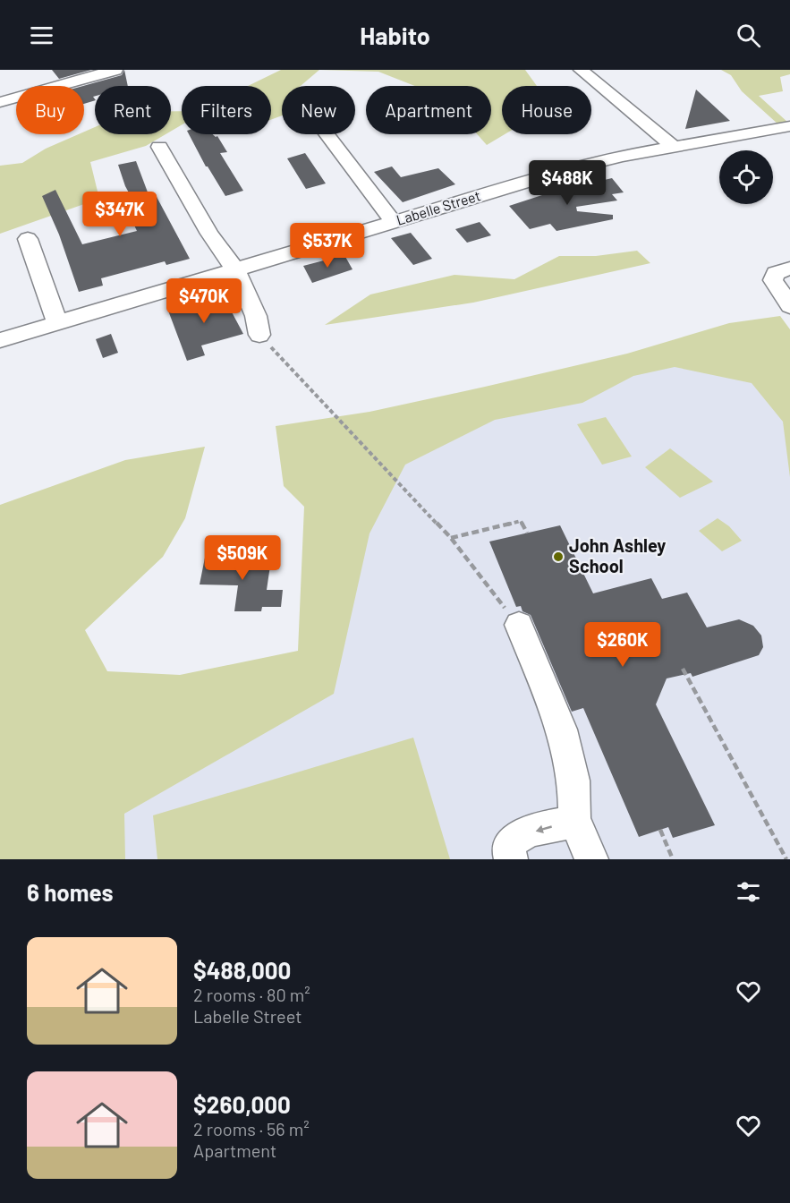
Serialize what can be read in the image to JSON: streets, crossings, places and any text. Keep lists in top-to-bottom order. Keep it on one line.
{"streets":{"street":["Labelle Street"]},"places":["John Ashley School"],"page":{"header":"Habito","chip":["Buy","Rent","Filters","New","Apartment","House"],"price":["$488K","$347K","$537K","$470K","$509K","$260K"],"heading":"6 homes","list":[{"name":"$488,000","note":"2 rooms · 80 m² · Labelle Street"},{"name":"$260,000","note":"2 rooms · 56 m² · Apartment"}]}}
